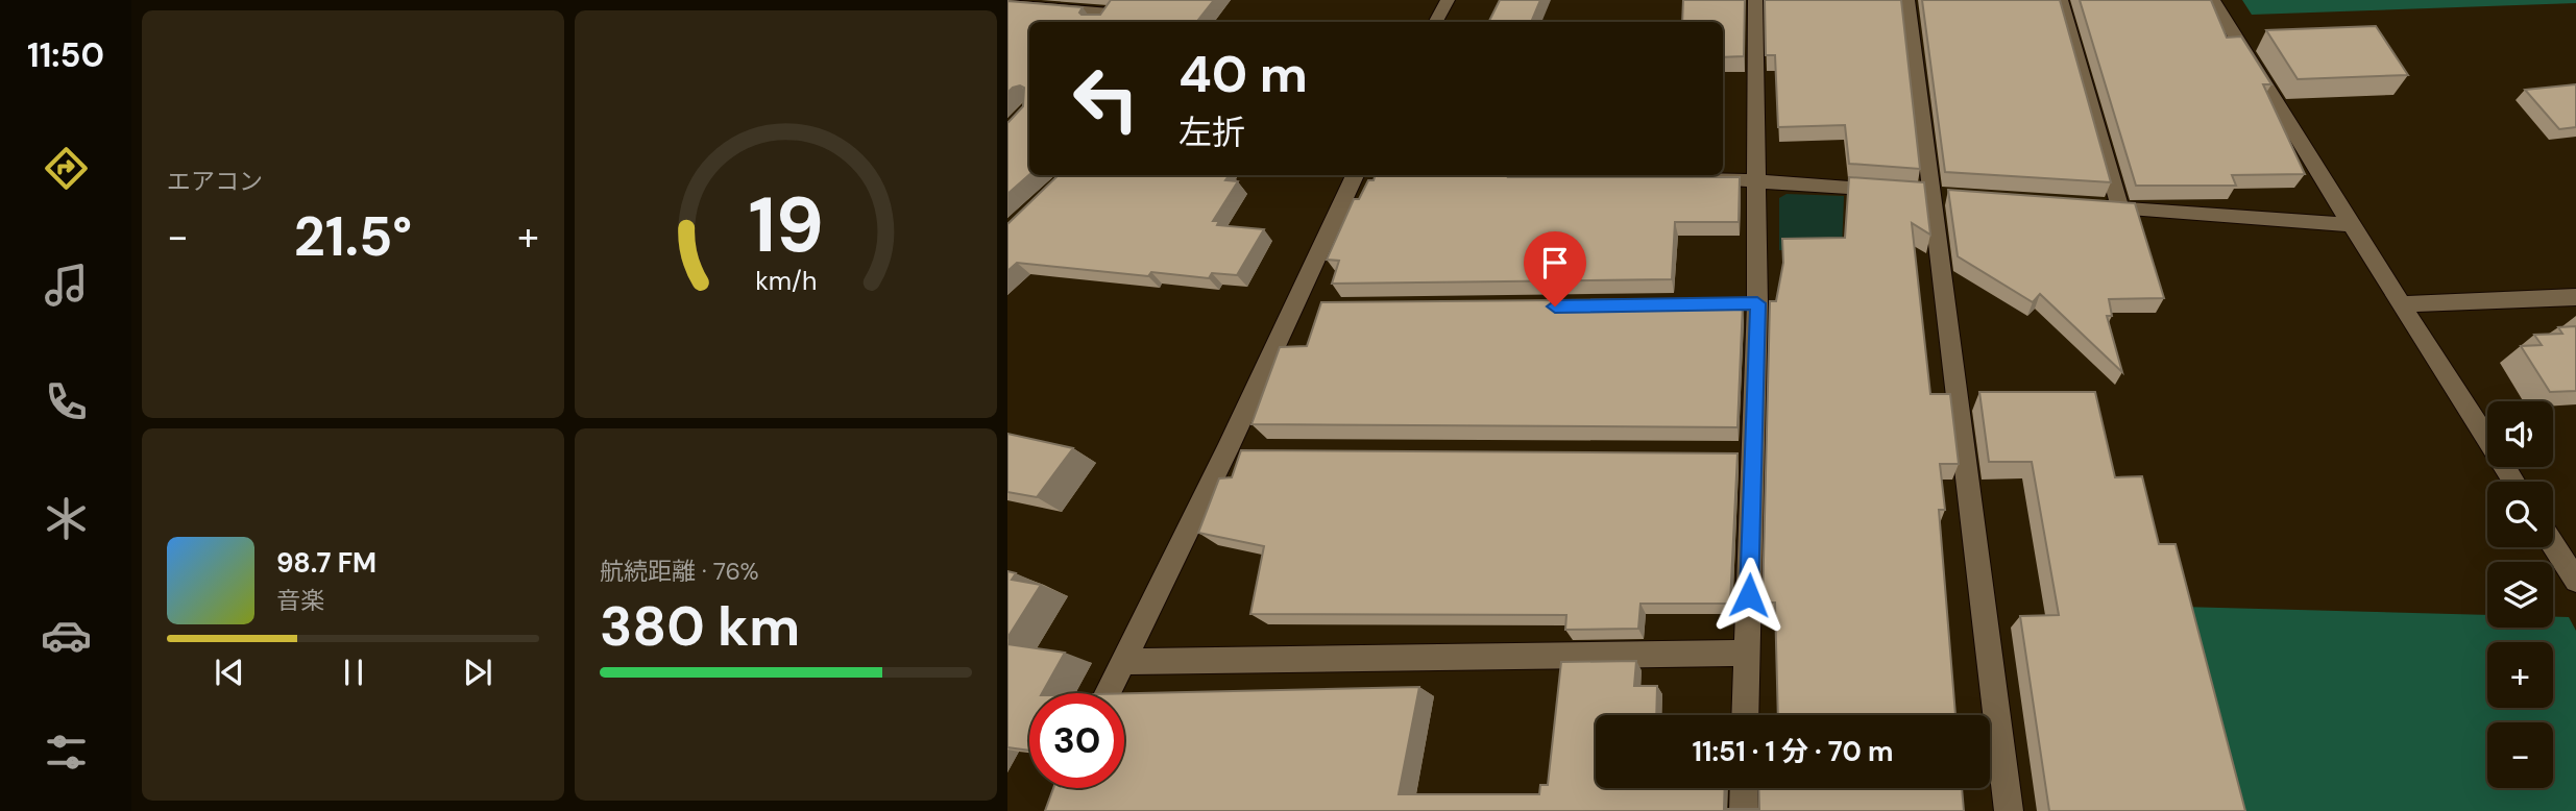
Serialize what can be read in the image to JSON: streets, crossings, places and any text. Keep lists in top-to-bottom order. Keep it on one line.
{"page":{"tabs":"11:50","tile":["エアコン",["航続距離 · 76%","380 km"]],"turn":["40 m","左折"],"heat":["−","21.5°","+"],"map_buttons":["+","−"],"song":["98.7 FM","音楽"],"limit":"30","trip":"11:51 · 1 分 · 70 m","gauge":["19","km/h"]}}
